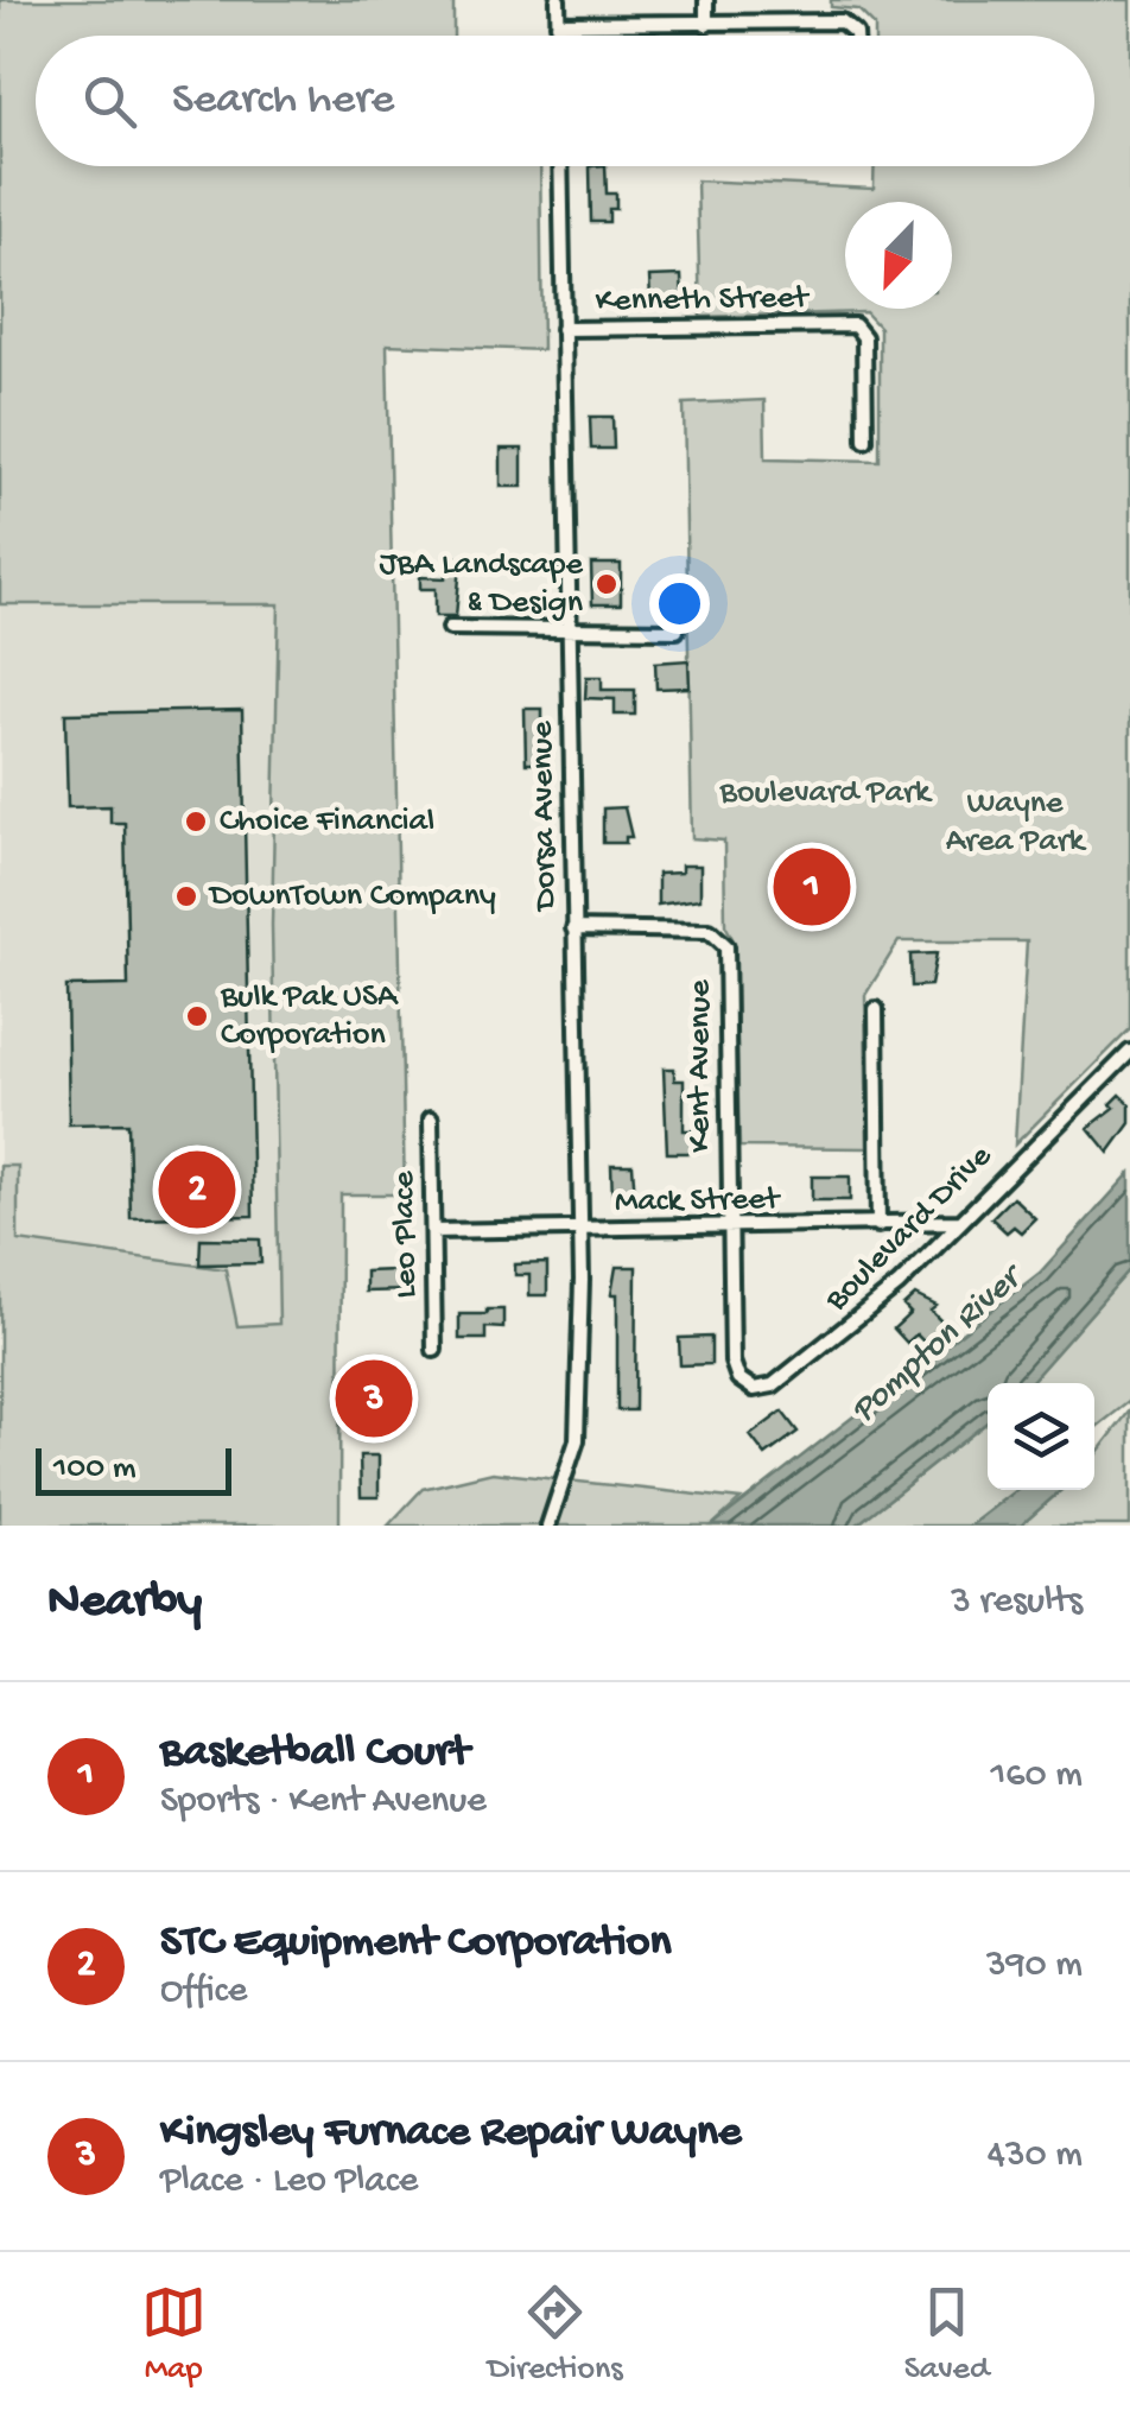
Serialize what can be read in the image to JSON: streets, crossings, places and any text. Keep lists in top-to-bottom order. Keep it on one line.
{"streets":{"street":["Kenneth Street","Dorsa Avenue","Kent Avenue","Mack Street","Boulevard Drive","Leo Place"]},"crossings":[["Kenneth Street","Dorsa Avenue"],["Dorsa Avenue","Kent Avenue"],["Dorsa Avenue","Mack Street"],["Kent Avenue","Mack Street"],["Kent Avenue","Boulevard Drive"],["Mack Street","Boulevard Drive"],["Mack Street","Leo Place"]],"water":["Pompton River"],"parks":["Boulevard Park","Wayne Area Park"],"places":["JBA Landscape & Design","Choice Financial","DownTown Company","Bulk Pak USA Corporation"],"scale_bar":"100 m","north":"bottom left","page":{"search":"Search here","pins":["1","2","3"],"scale":"100 m","heading":["Nearby","3 results"],"list":[{"mark":"1","name":"Basketball Court","note":"Sports · Kent Avenue","value":"160 m"},{"mark":"2","name":"STC Equipment Corporation","note":"Office","value":"390 m"},{"mark":"3","name":"Kingsley Furnace Repair Wayne","note":"Place · Leo Place","value":"430 m"}],"nav":["Map","Directions","Saved"]}}
